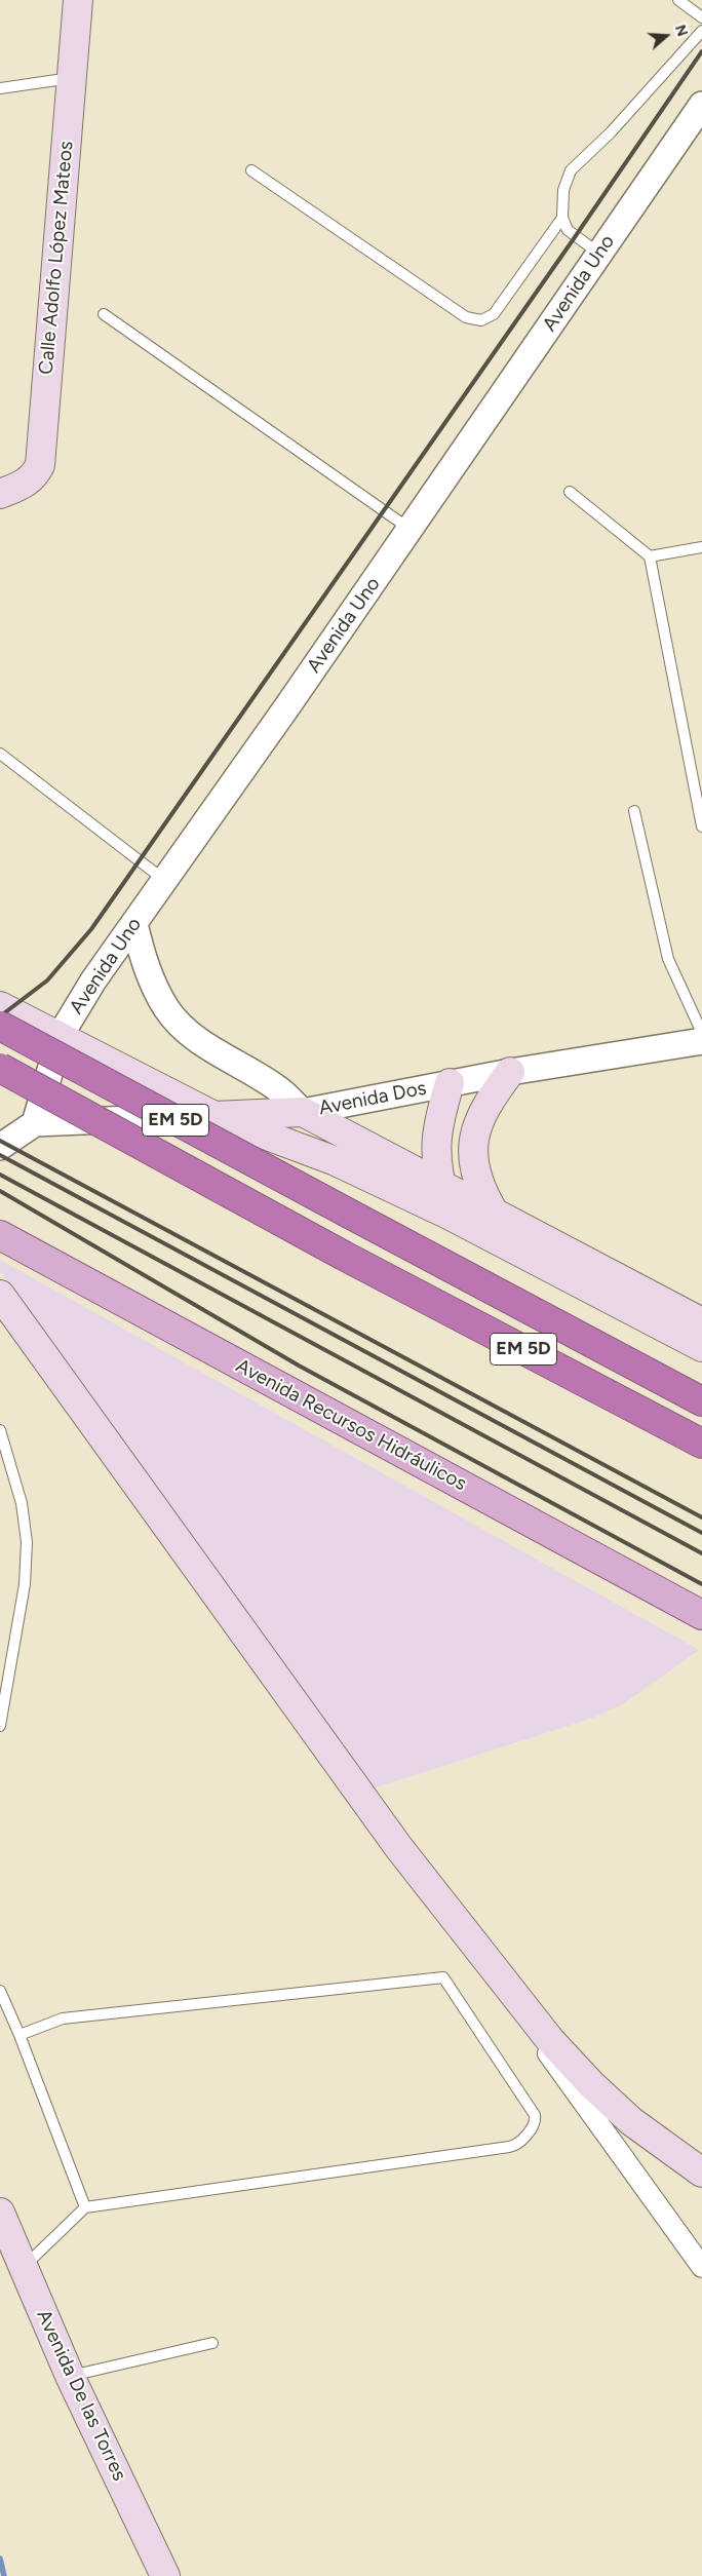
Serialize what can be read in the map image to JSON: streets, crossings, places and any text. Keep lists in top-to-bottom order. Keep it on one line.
{"streets":{"highway":["EM 5D"],"main road":["Calle Adolfo López Mateos","Avenida Dos","Avenida Recursos Hidráulicos","Avenida De las Torres"],"street":["Avenida Uno"]},"crossings":[["Avenida Uno","Avenida Dos"]],"north":"right"}
